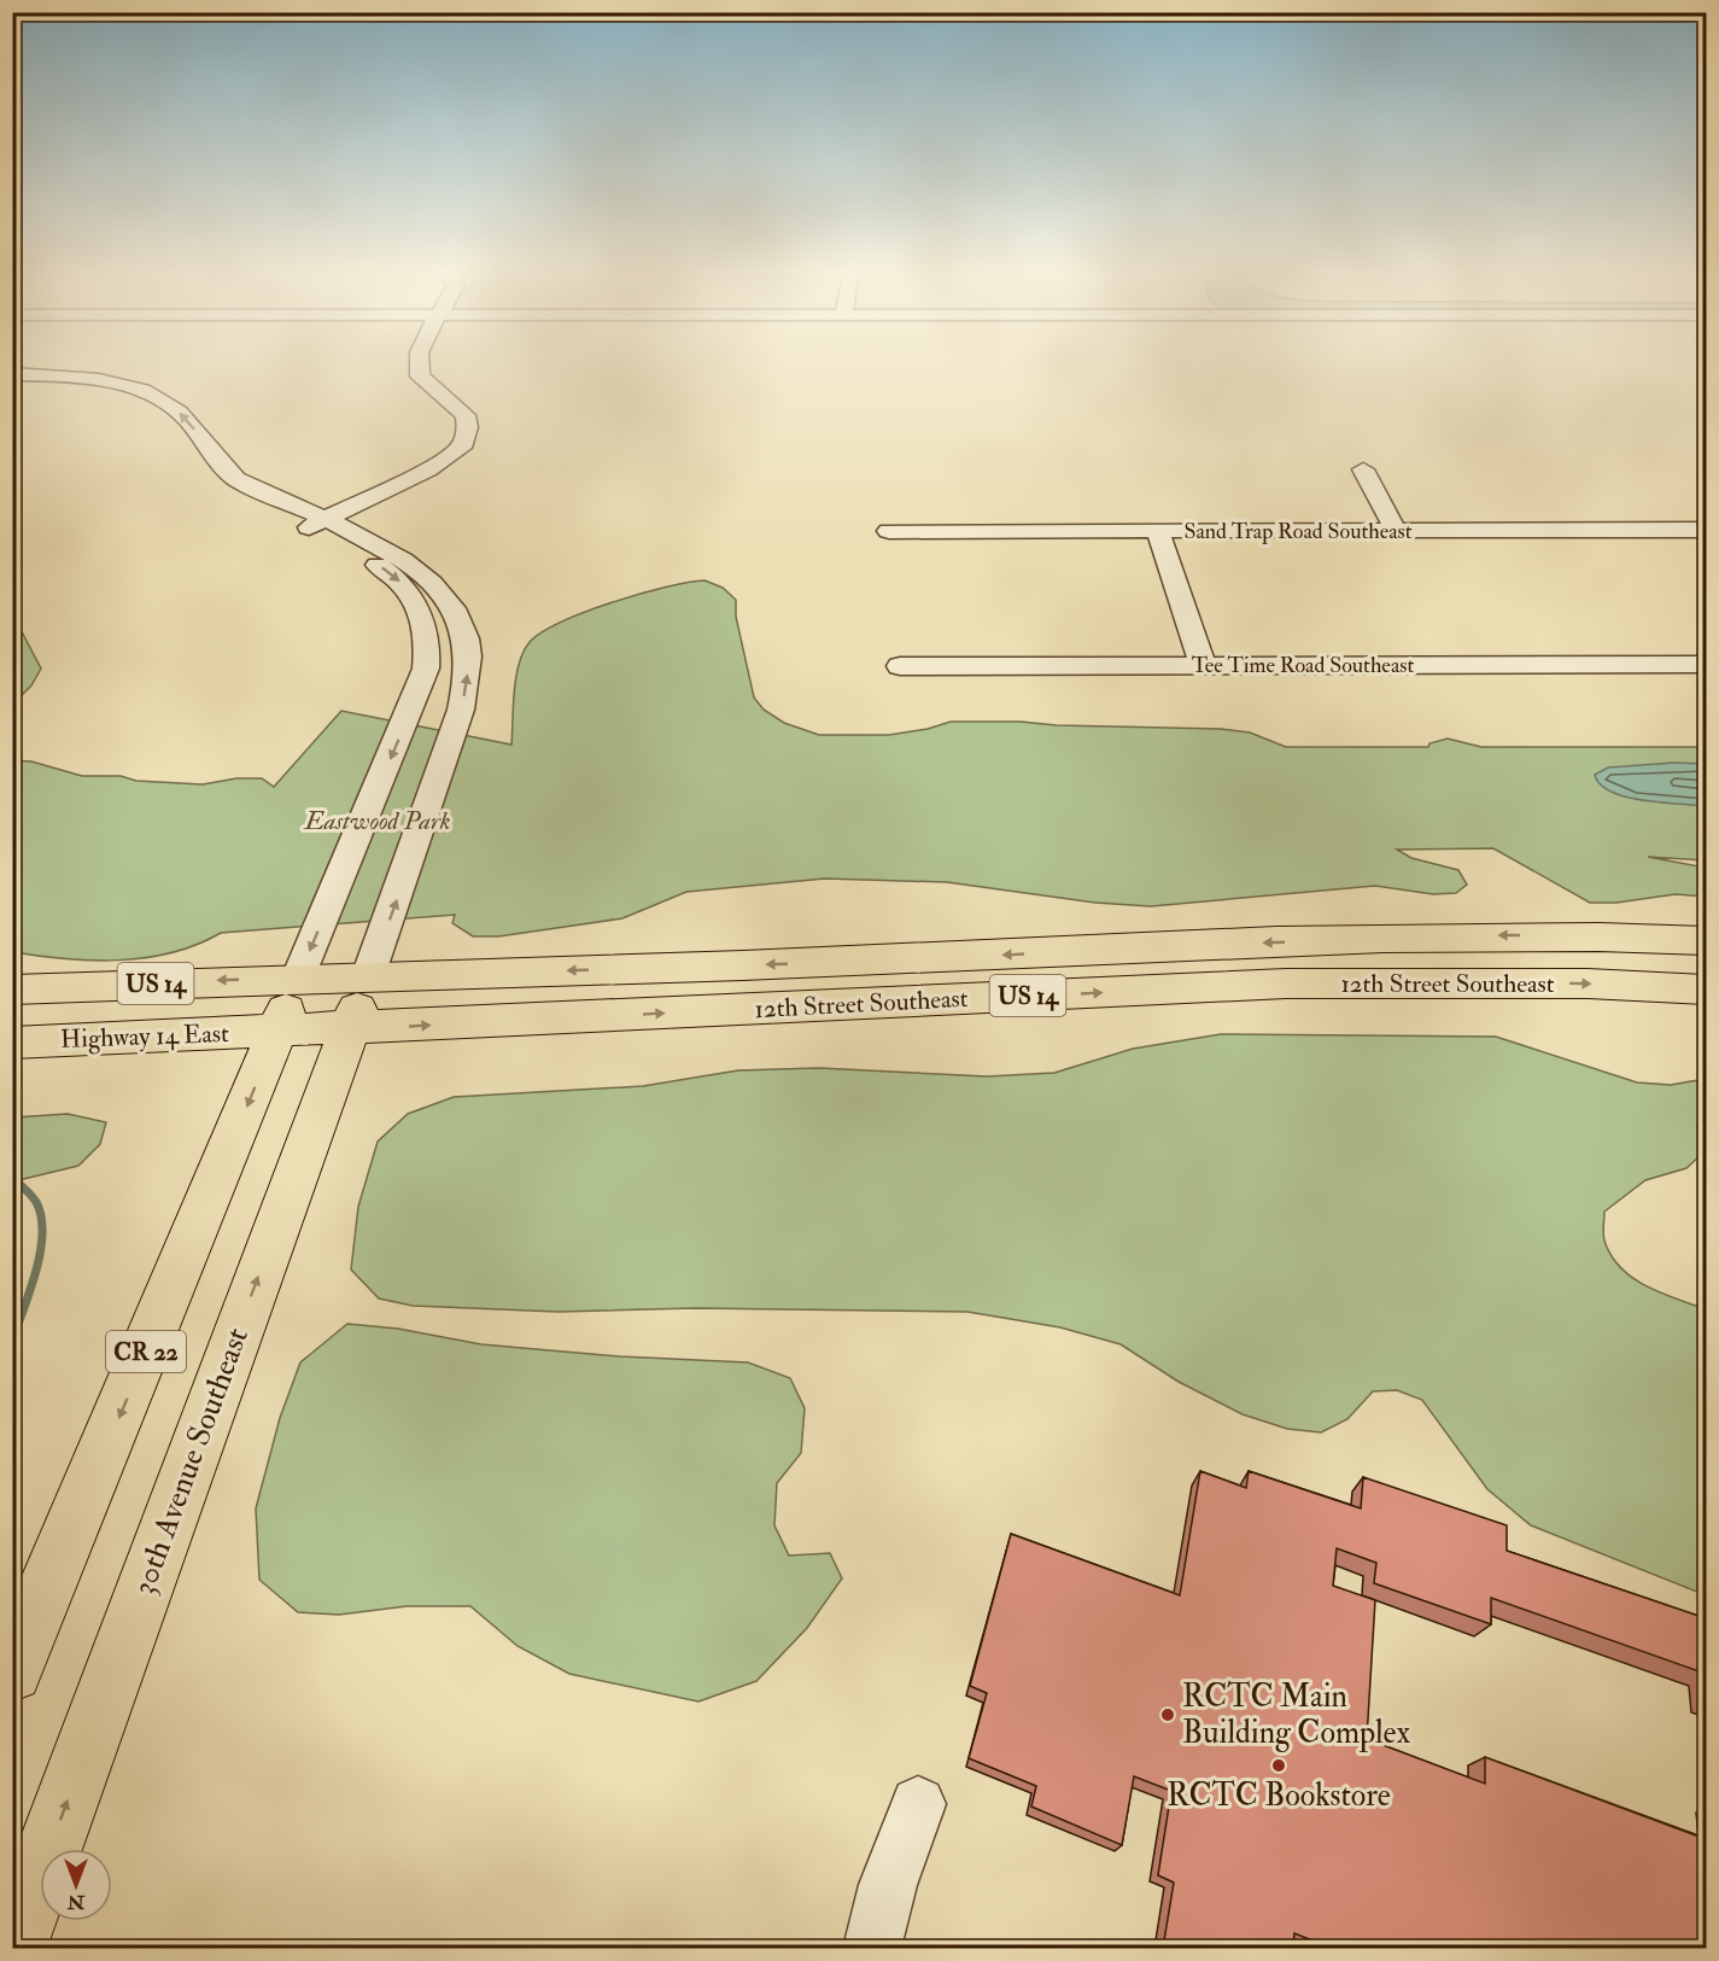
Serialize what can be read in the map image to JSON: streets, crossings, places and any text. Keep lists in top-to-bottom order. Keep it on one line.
{"streets":{"main road":["US 14","12th Street Southeast","Highway 14 East","CR 22","30th Avenue Southeast"],"street":["Sand Trap Road Southeast","Tee Time Road Southeast"]},"crossings":[["12th Street Southeast","Highway 14 East"],["12th Street Southeast","CR 22"],["12th Street Southeast","30th Avenue Southeast"],["Highway 14 East","CR 22"]],"parks":["Eastwood Park"],"places":["RCTC Main Building Complex","RCTC Bookstore"],"north":"bottom"}
